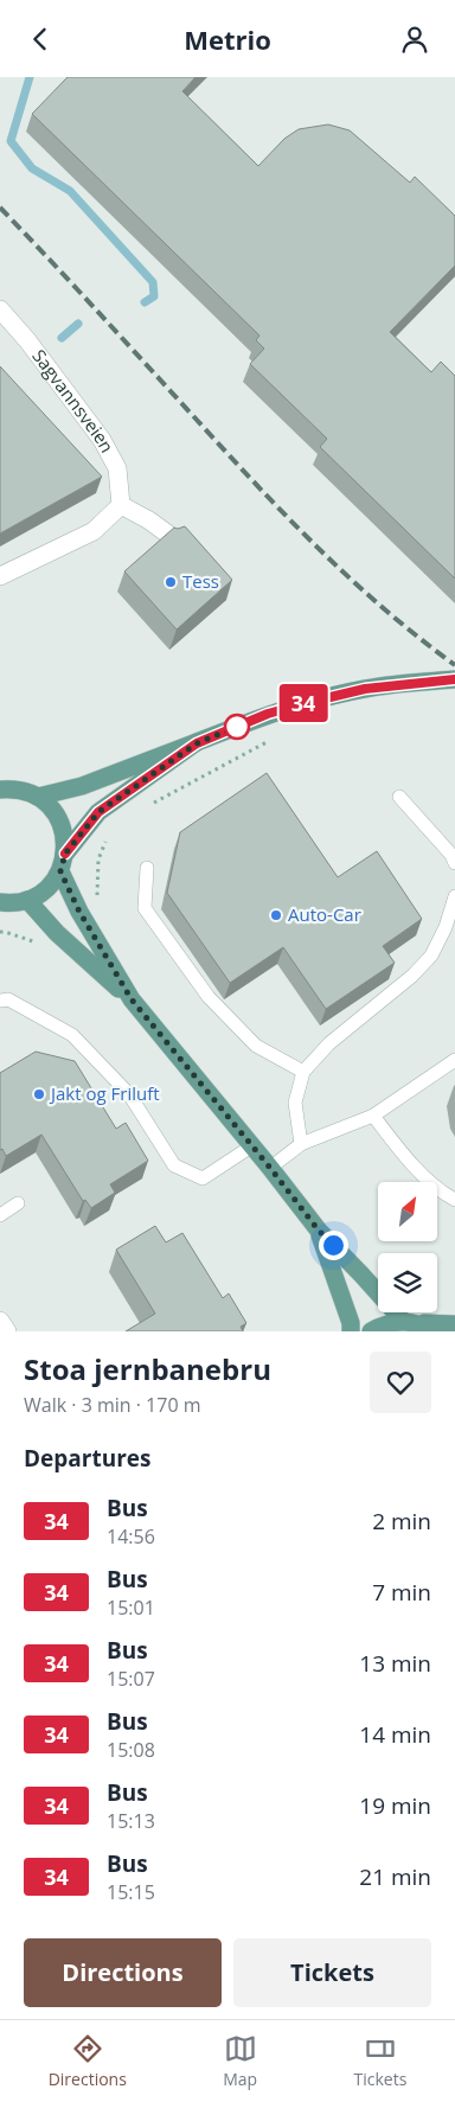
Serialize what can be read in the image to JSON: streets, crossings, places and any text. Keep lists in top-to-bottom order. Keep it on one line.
{"streets":{"street":["Sagvannsveien"]},"places":["Tess","Auto-Car","Jakt og Friluft"],"lines":["bus line 34"],"north":"top right","page":{"header":"Metrio","on_map":"34","heading":[["Stoa jernbanebru","Walk · 3 min · 170 m"],"Departures"],"list":[{"mark":"34","name":"Bus","note":"14:56","value":"2 min"},{"mark":"34","name":"Bus","note":"15:01","value":"7 min"},{"mark":"34","name":"Bus","note":"15:07","value":"13 min"},{"mark":"34","name":"Bus","note":"15:08","value":"14 min"},{"mark":"34","name":"Bus","note":"15:13","value":"19 min"},{"mark":"34","name":"Bus","note":"15:15","value":"21 min"}],"buttons":["Directions","Tickets"],"tabs":["Directions","Map","Tickets"]}}
